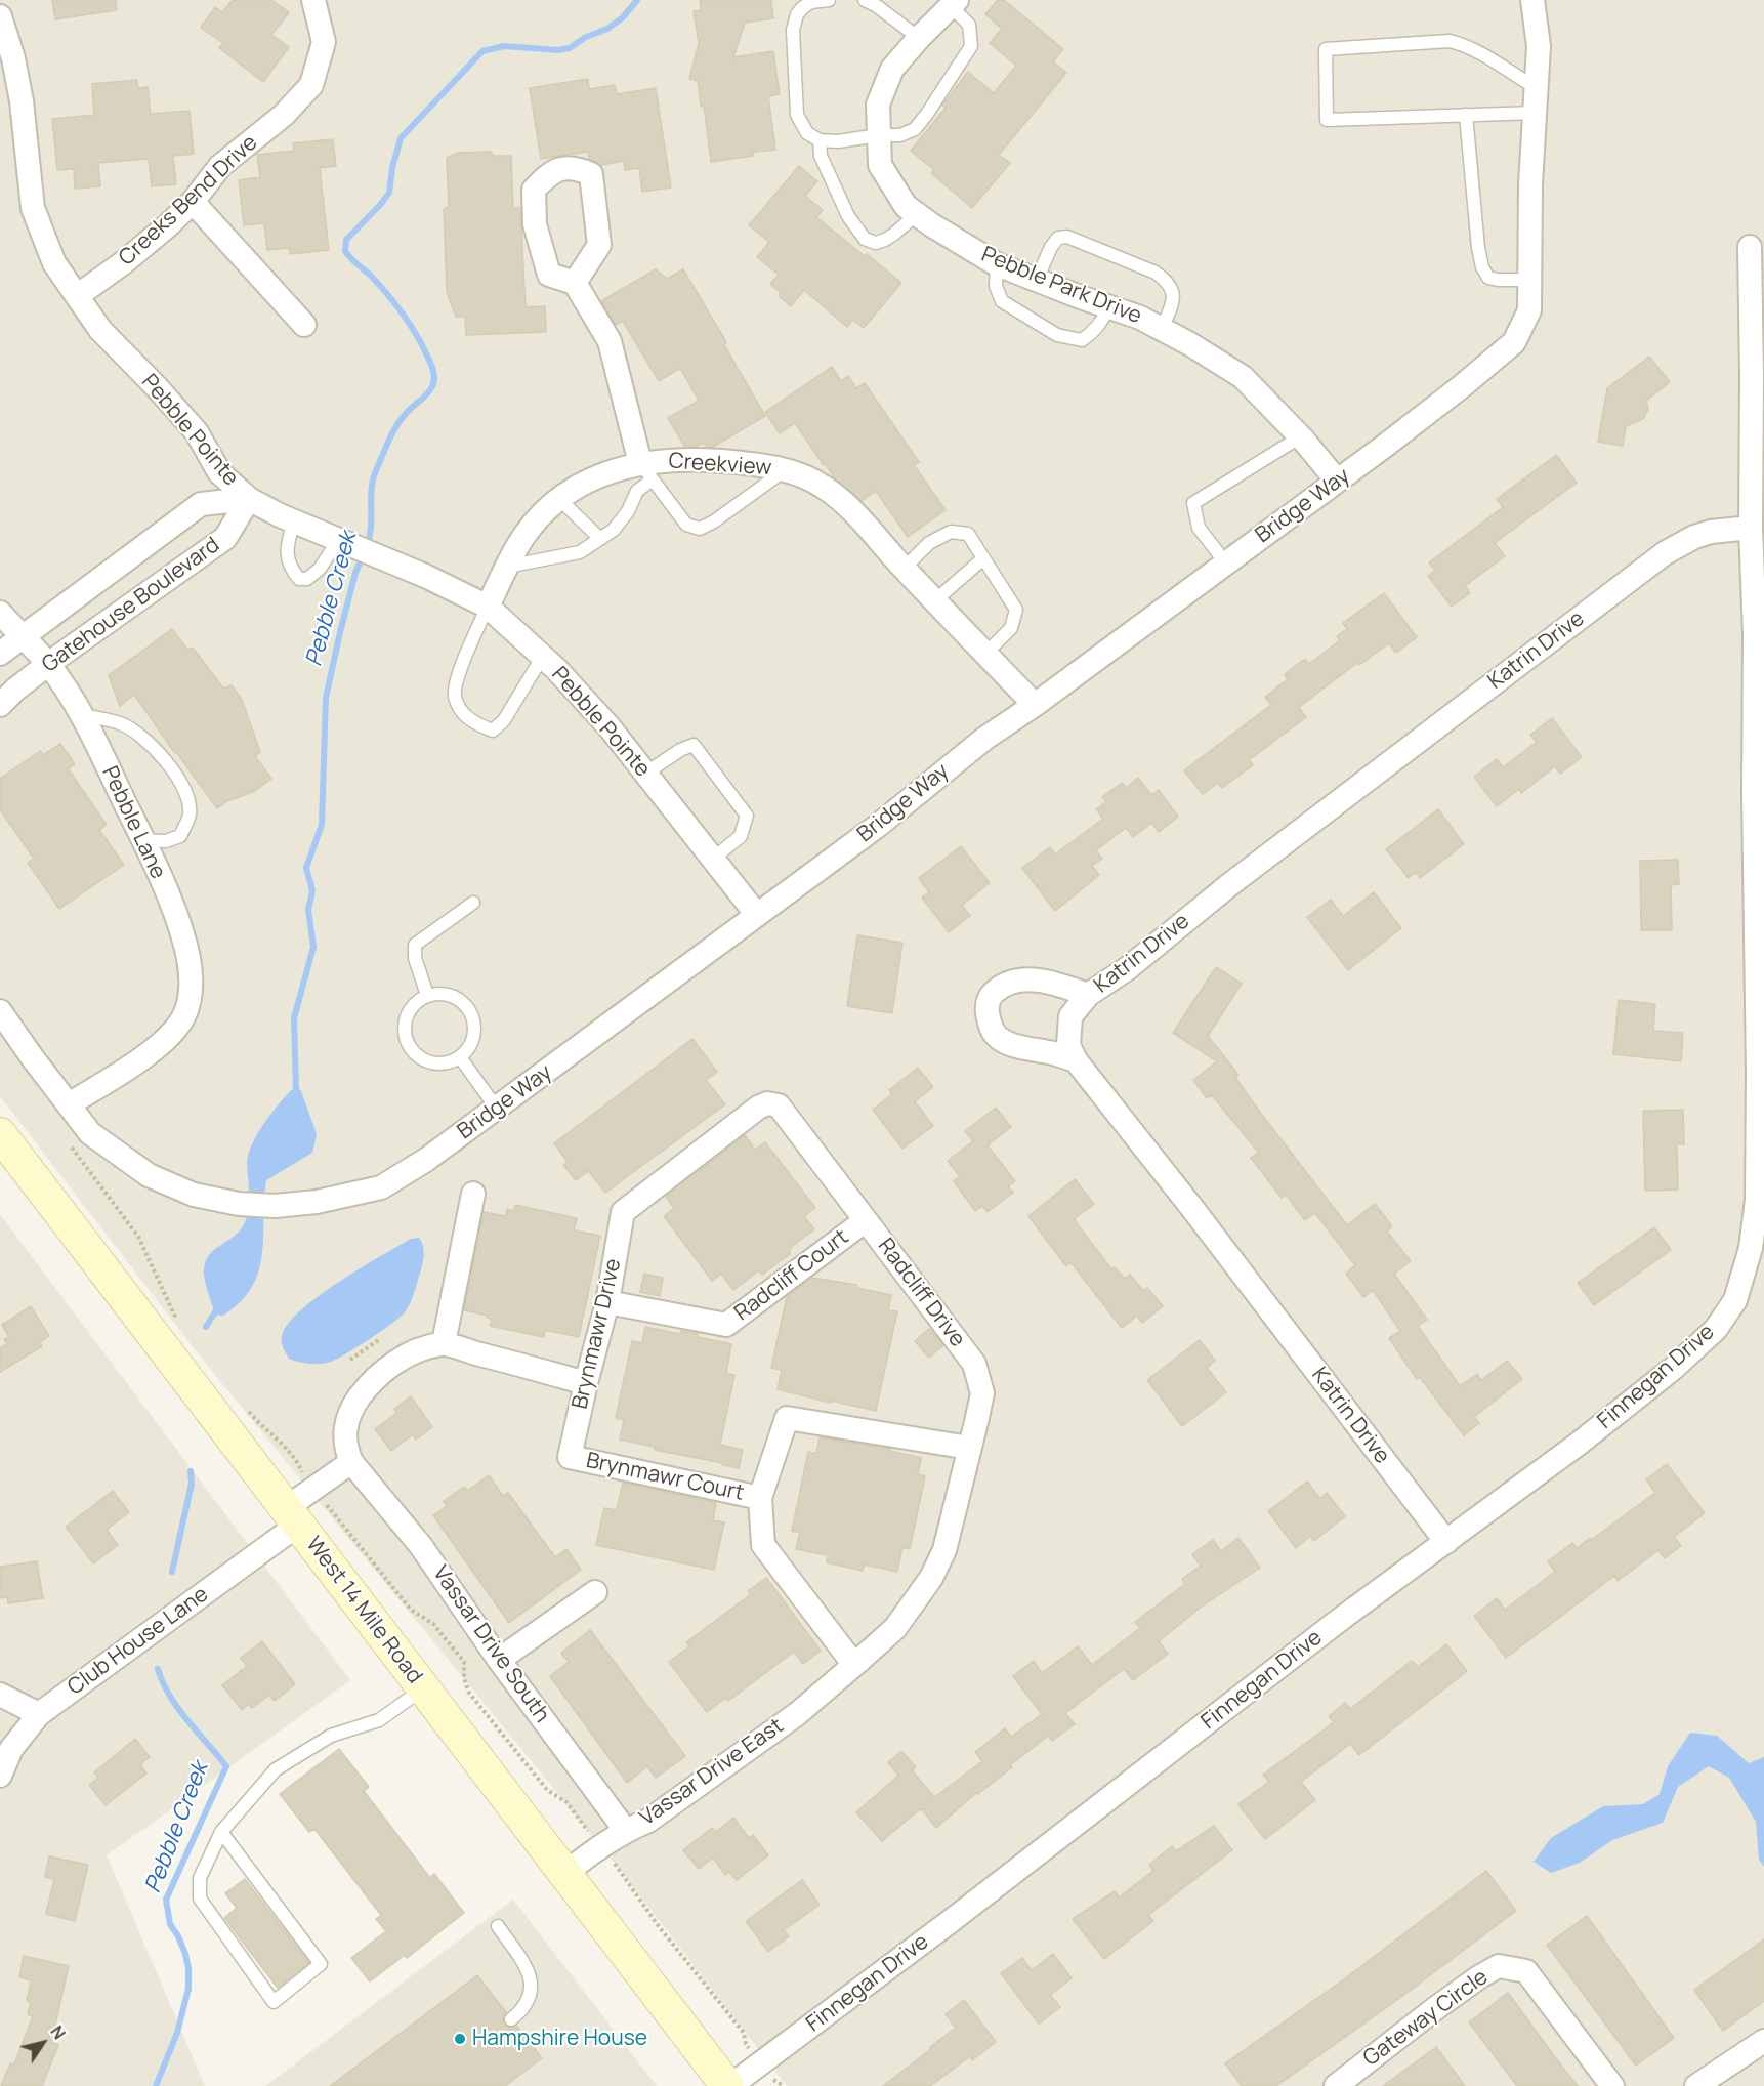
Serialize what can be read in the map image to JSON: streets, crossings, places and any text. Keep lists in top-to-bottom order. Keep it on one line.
{"streets":{"street":["Creeks Bend Drive","Pebble Park Drive","Pebble Pointe","Creekview","Bridge Way","Gatehouse Boulevard","Katrin Drive","Pebble Lane","Radcliff Court","Radcliff Drive","Brynmawr Drive","Finnegan Drive","Brynmawr Court","West 14 Mile Road","Club House Lane","Vassar Drive South","Vassar Drive East","Gateway Circle"]},"crossings":[["Creeks Bend Drive","Pebble Pointe"],["Pebble Park Drive","Bridge Way"],["Pebble Pointe","Creekview"],["Pebble Pointe","Bridge Way"],["Pebble Pointe","Gatehouse Boulevard"],["Creekview","Bridge Way"],["Bridge Way","Pebble Lane"],["Gatehouse Boulevard","Pebble Lane"],["Katrin Drive","Finnegan Drive"],["Radcliff Court","Radcliff Drive"],["Radcliff Court","Brynmawr Drive"],["Radcliff Drive","Brynmawr Drive"],["Radcliff Drive","Vassar Drive East"],["Brynmawr Drive","Brynmawr Court"],["Finnegan Drive","West 14 Mile Road"],["West 14 Mile Road","Club House Lane"],["West 14 Mile Road","Vassar Drive East"],["Vassar Drive South","Vassar Drive East"]],"water":["Pebble Creek"],"places":["Hampshire House"],"north":"top right"}
